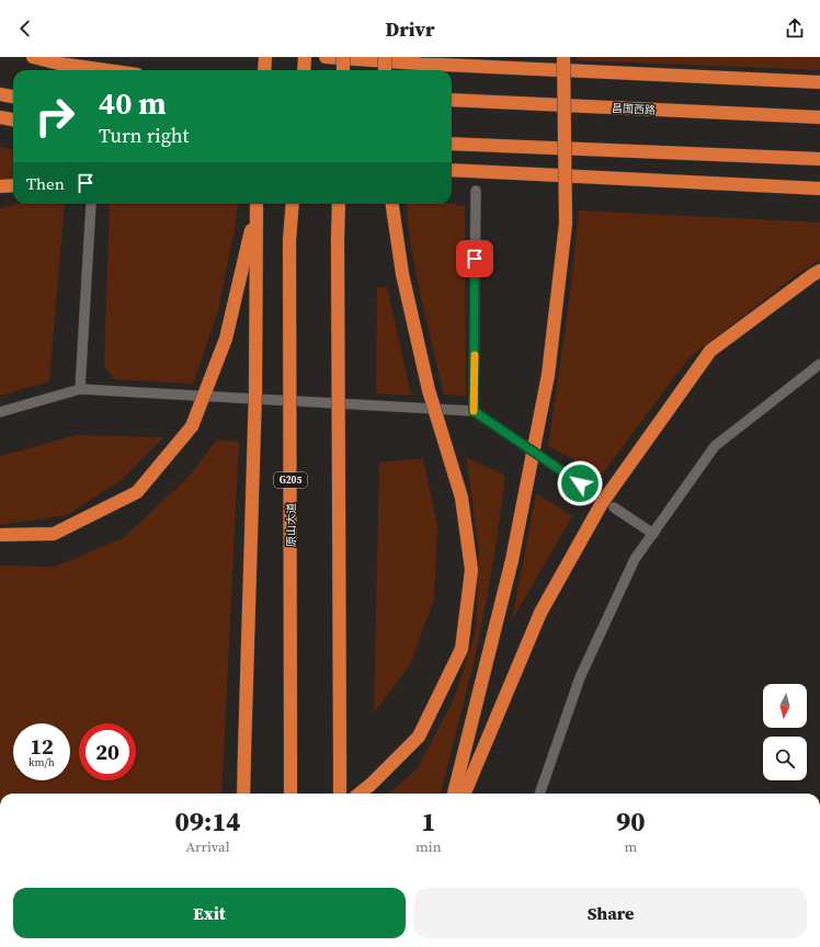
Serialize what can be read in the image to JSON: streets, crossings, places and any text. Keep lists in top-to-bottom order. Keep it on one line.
{"streets":{"highway":["昌国西路","G205","原山大道"]},"north":"bottom","page":{"header":"Drivr","turn":["40 m","Turn right"],"then":"Then","speed":"12 km/h","limit":"20","eta":["09:14","Arrival","1","min","90","m"],"buttons":["Exit","Share"]}}
